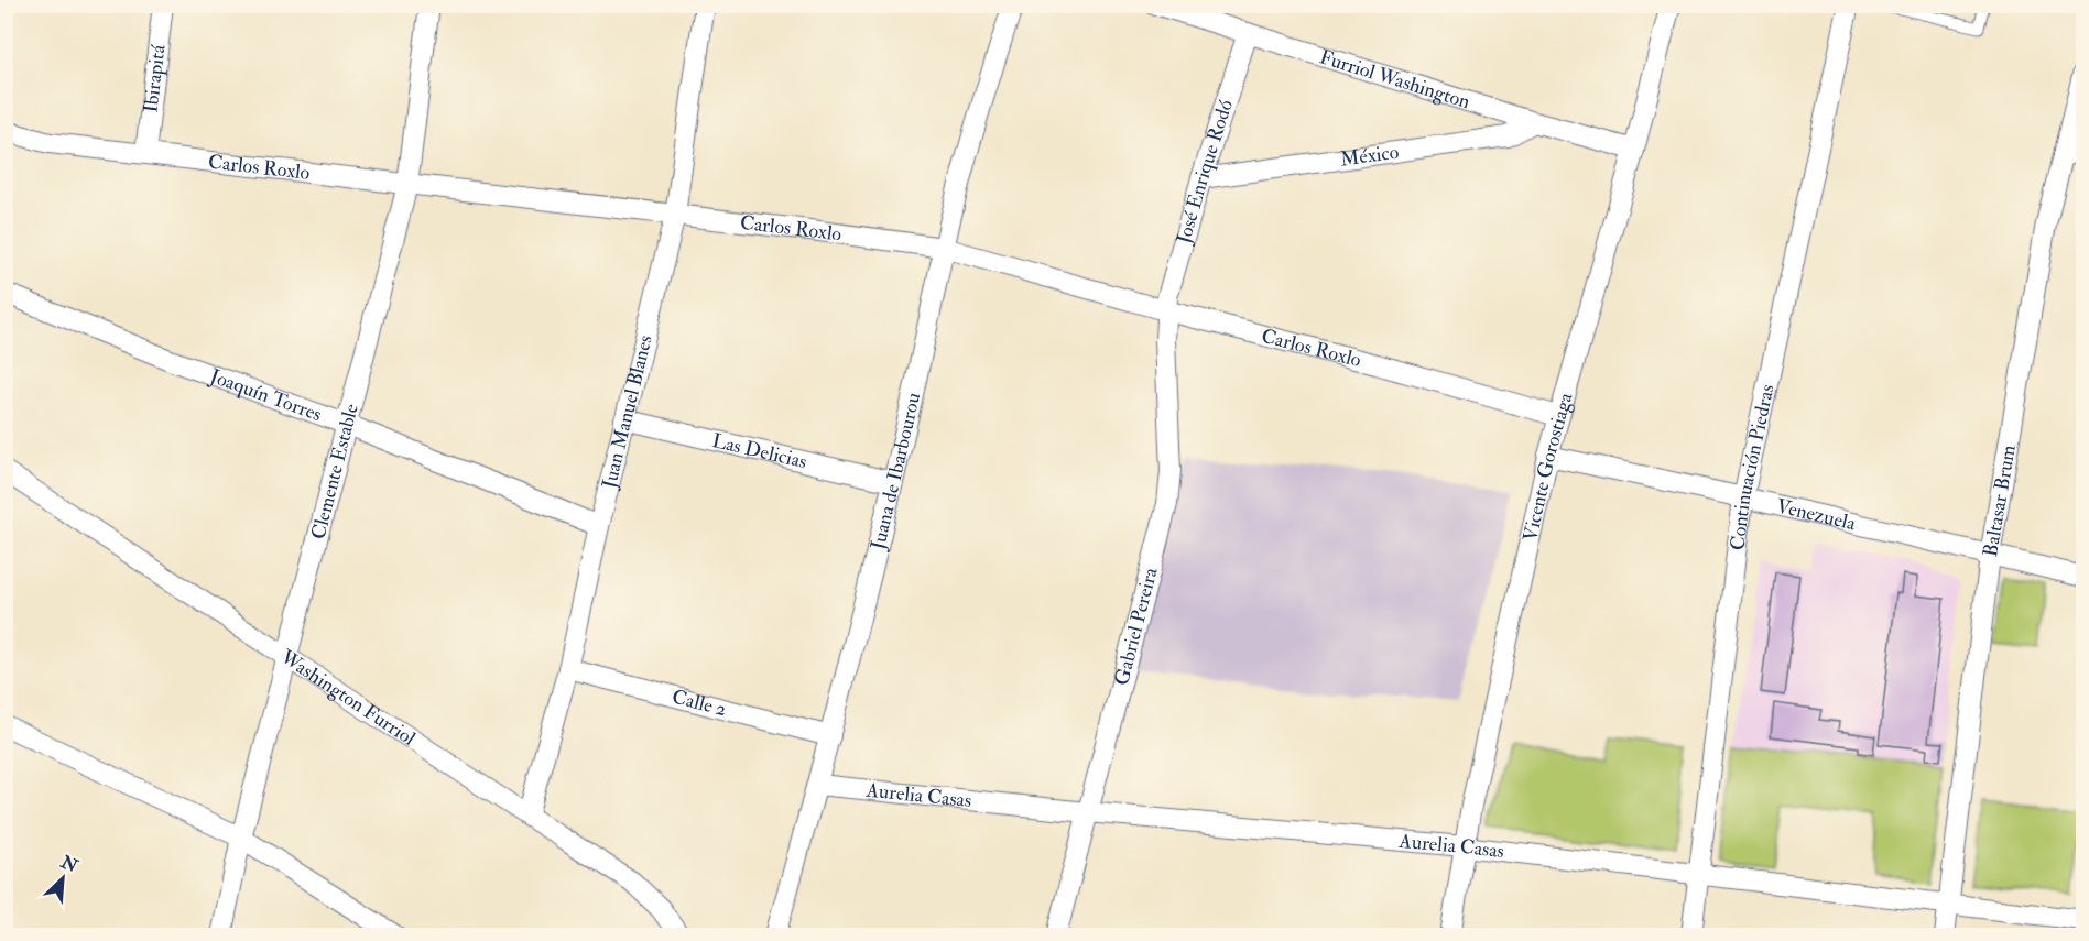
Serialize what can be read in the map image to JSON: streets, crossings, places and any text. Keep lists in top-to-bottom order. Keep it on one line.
{"streets":{"street":["Furriol Washington","Ibirapitá","México","Carlos Roxlo","José Enrique Rodó","Joaquín Torres","Juan Manuel Blanes","Las Delicias","Vicente Gorostiaga","Continuación Piedras","Juana de Ibarbourou","Clemente Estable","Baltasar Brum","Venezuela","Gabriel Pereira","Washington Furriol","Calle 2","Aurelia Casas"]},"crossings":[["Furriol Washington","México"],["Furriol Washington","José Enrique Rodó"],["Furriol Washington","Vicente Gorostiaga"],["Ibirapitá","Carlos Roxlo"],["México","José Enrique Rodó"],["Carlos Roxlo","José Enrique Rodó"],["Carlos Roxlo","Juan Manuel Blanes"],["Carlos Roxlo","Vicente Gorostiaga"],["Carlos Roxlo","Juana de Ibarbourou"],["Carlos Roxlo","Clemente Estable"],["Carlos Roxlo","Gabriel Pereira"],["José Enrique Rodó","Gabriel Pereira"],["Joaquín Torres","Juan Manuel Blanes"],["Joaquín Torres","Clemente Estable"],["Juan Manuel Blanes","Las Delicias"],["Juan Manuel Blanes","Washington Furriol"],["Juan Manuel Blanes","Calle 2"],["Las Delicias","Juana de Ibarbourou"],["Vicente Gorostiaga","Venezuela"],["Vicente Gorostiaga","Aurelia Casas"],["Continuación Piedras","Venezuela"],["Continuación Piedras","Aurelia Casas"],["Juana de Ibarbourou","Calle 2"],["Juana de Ibarbourou","Aurelia Casas"],["Clemente Estable","Washington Furriol"],["Baltasar Brum","Venezuela"],["Baltasar Brum","Aurelia Casas"],["Gabriel Pereira","Aurelia Casas"]],"north":"top right"}
